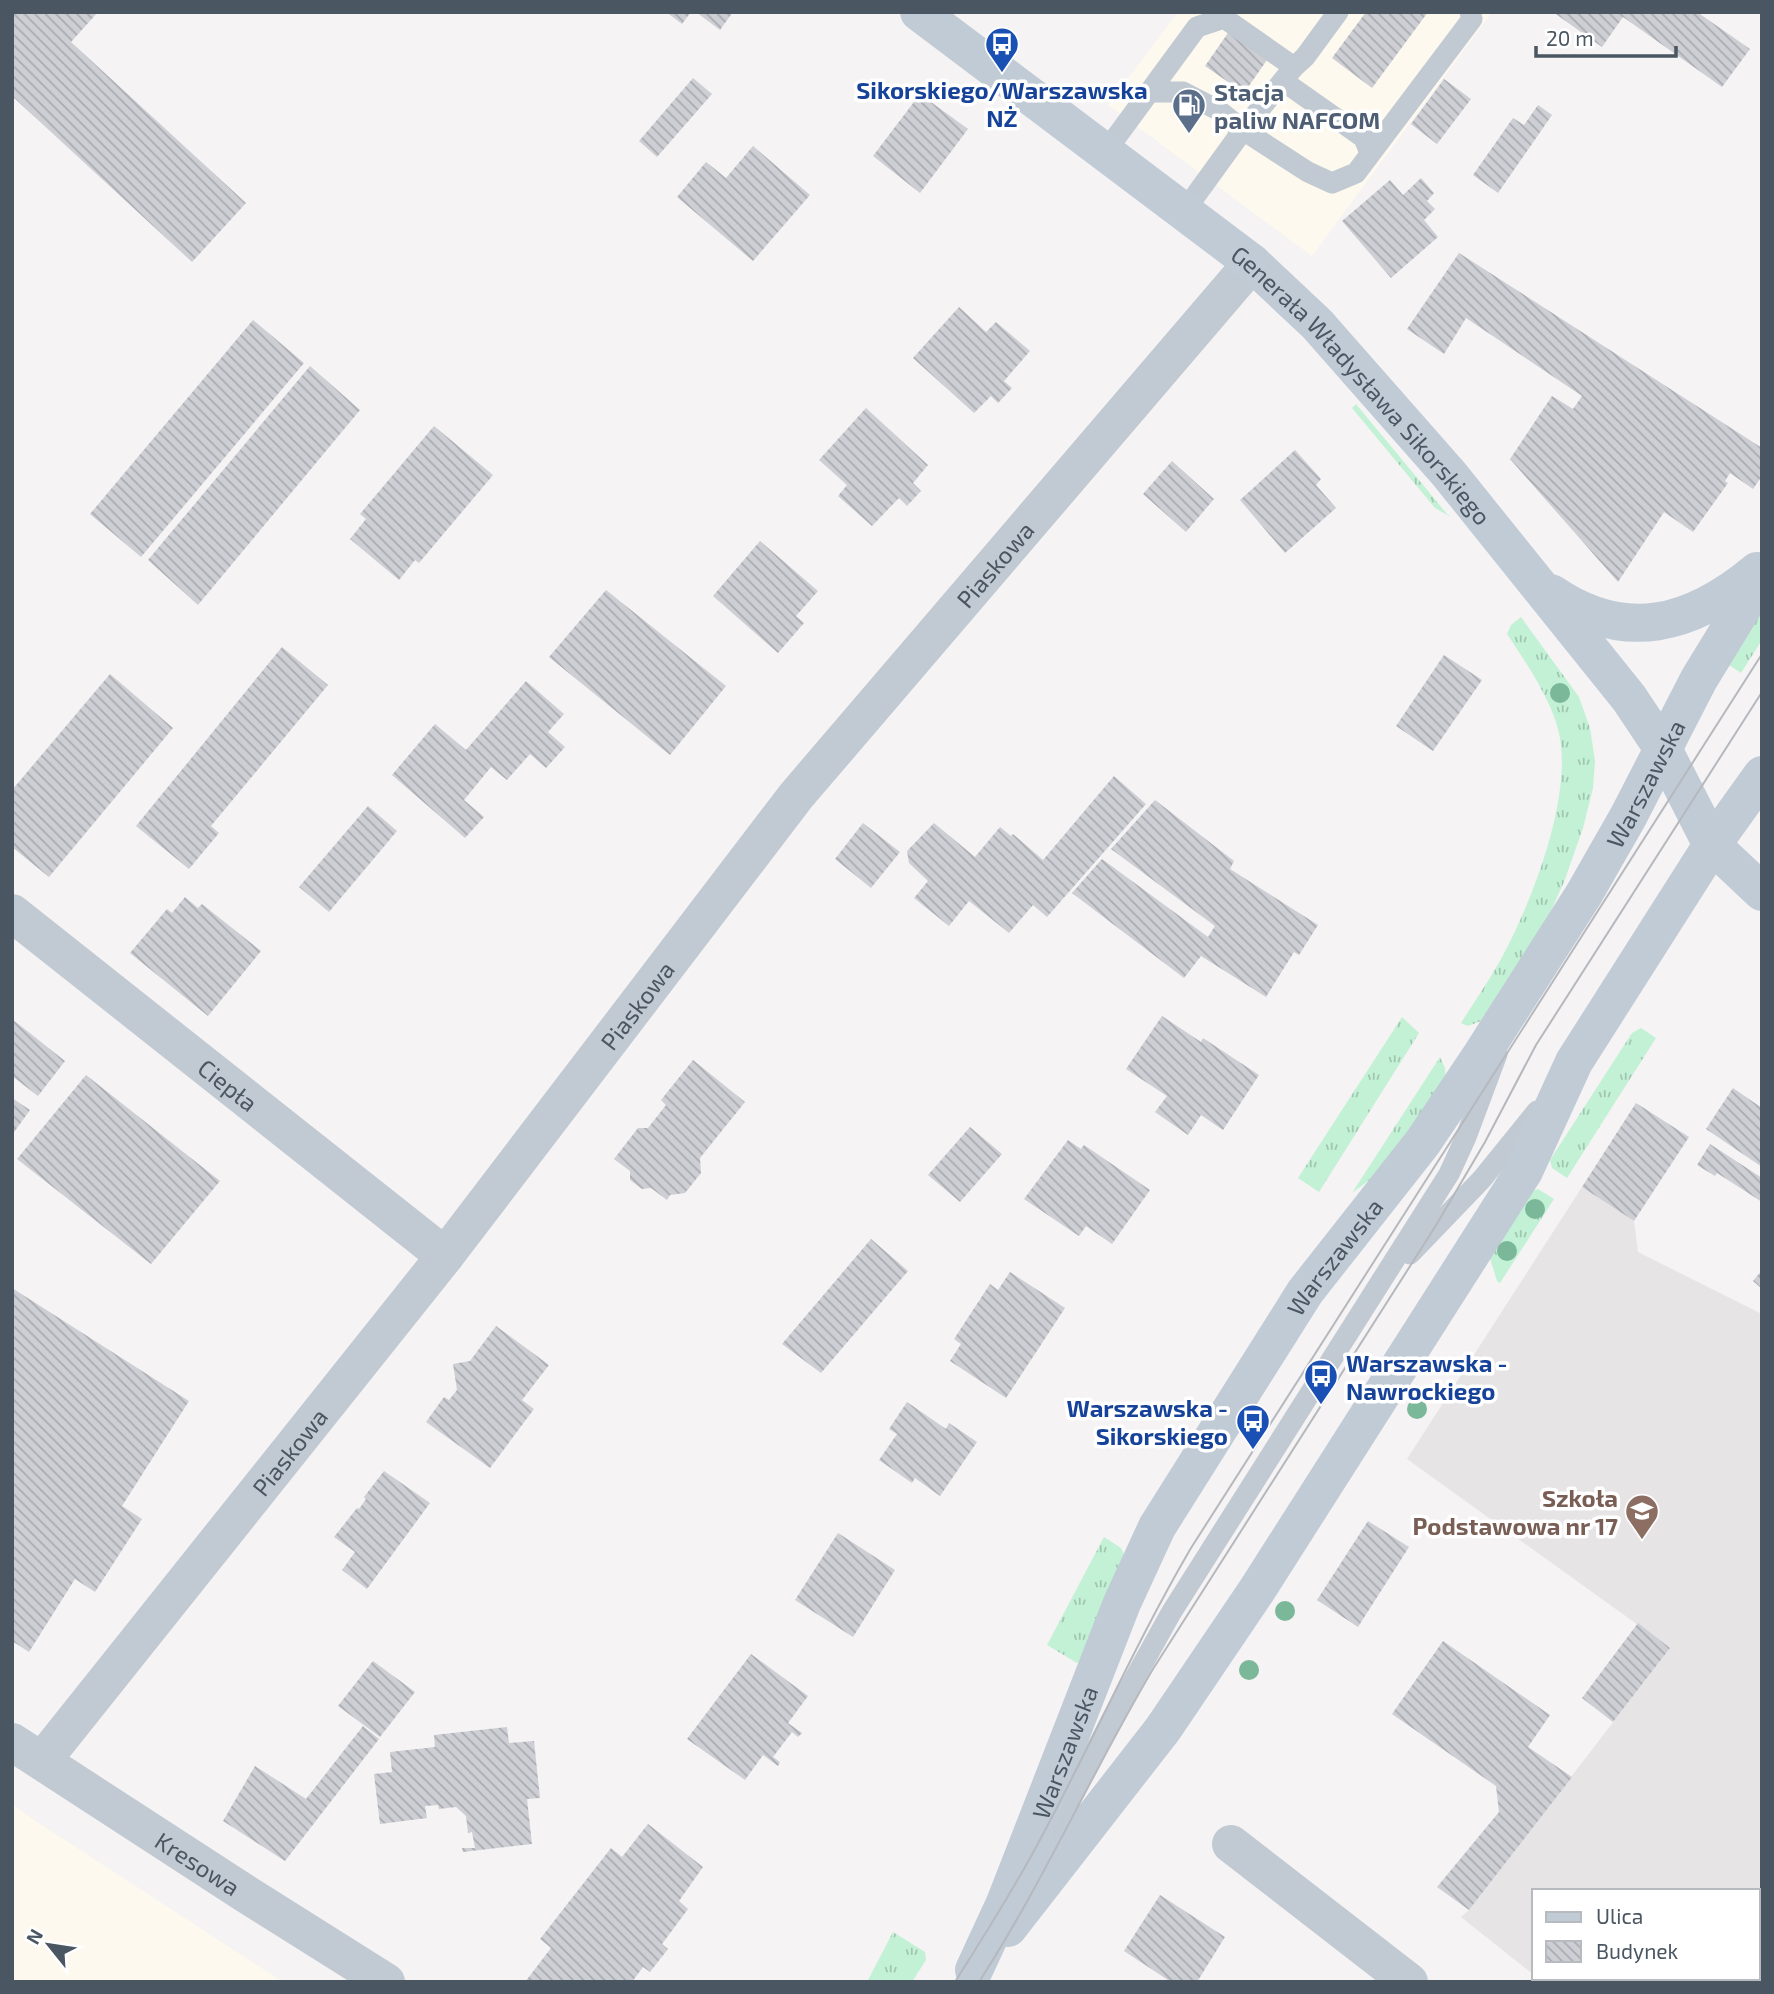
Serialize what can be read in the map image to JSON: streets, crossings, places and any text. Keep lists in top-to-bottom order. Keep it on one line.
{"streets":{"street":["Generała Władysława Sikorskiego","Piaskowa","Warszawska","Ciepła","Kresowa"]},"crossings":[["Generała Władysława Sikorskiego","Piaskowa"],["Generała Władysława Sikorskiego","Warszawska"],["Piaskowa","Ciepła"],["Piaskowa","Kresowa"]],"places":{"bus stop":["Sikorskiego/Warszawska NŻ","Warszawska - Nawrockiego","Warszawska - Sikorskiego"],"fuel station":["Stacja paliw NAFCOM"],"school or university":["Szkoła Podstawowa nr 17"]},"legend":["Ulica","Budynek"],"scale_bar":"20 m","north":"top left"}
